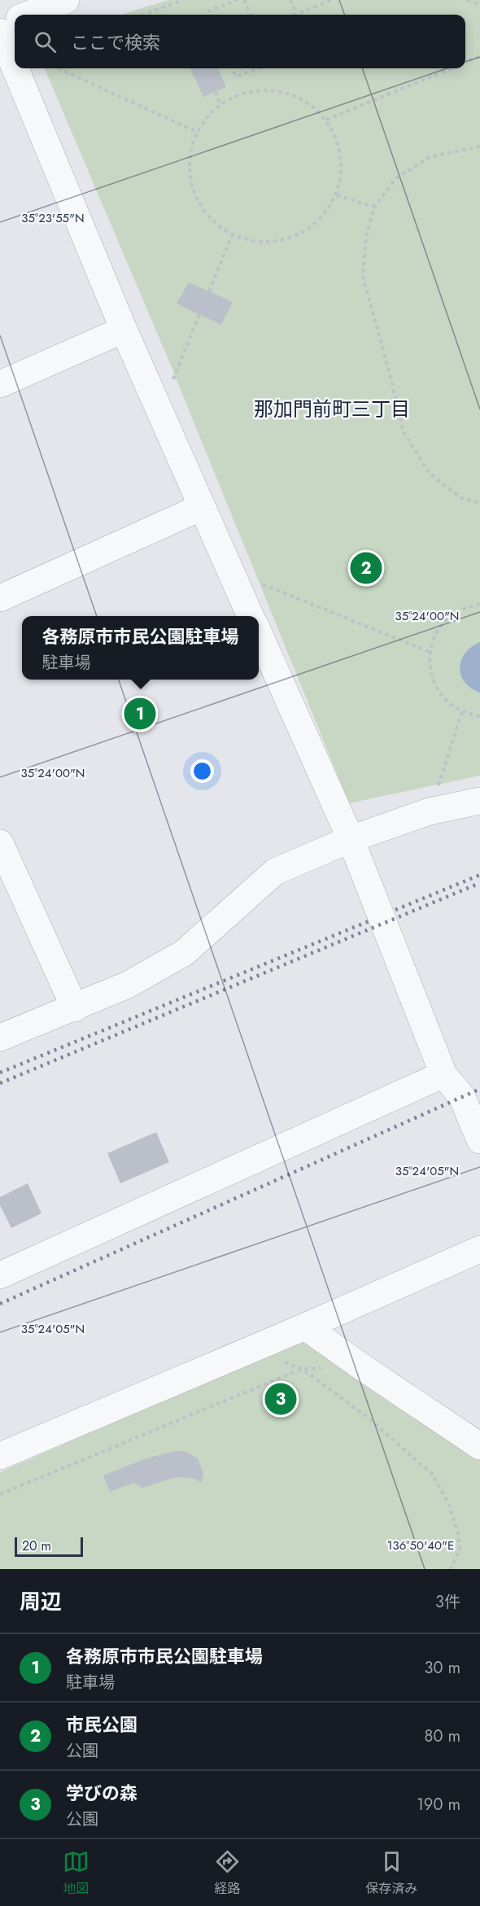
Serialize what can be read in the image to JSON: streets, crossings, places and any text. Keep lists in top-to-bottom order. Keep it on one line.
{"districts":["那加門前町三丁目"],"scale_bar":"20 m","page":{"search":"ここで検索","pins":["2","1","3"],"popup":["各務原市市民公園駐車場","駐車場"],"scale":"20 m","heading":["周辺","3件"],"list":[{"mark":"1","name":"各務原市市民公園駐車場","note":"駐車場","value":"30 m"},{"mark":"2","name":"市民公園","note":"公園","value":"80 m"},{"mark":"3","name":"学びの森","note":"公園","value":"190 m"}],"nav":["地図","経路","保存済み"]},"coordinates":["35°23'55\"N","35°24'00\"N","35°24'05\"N","136°50'40\"E"]}
